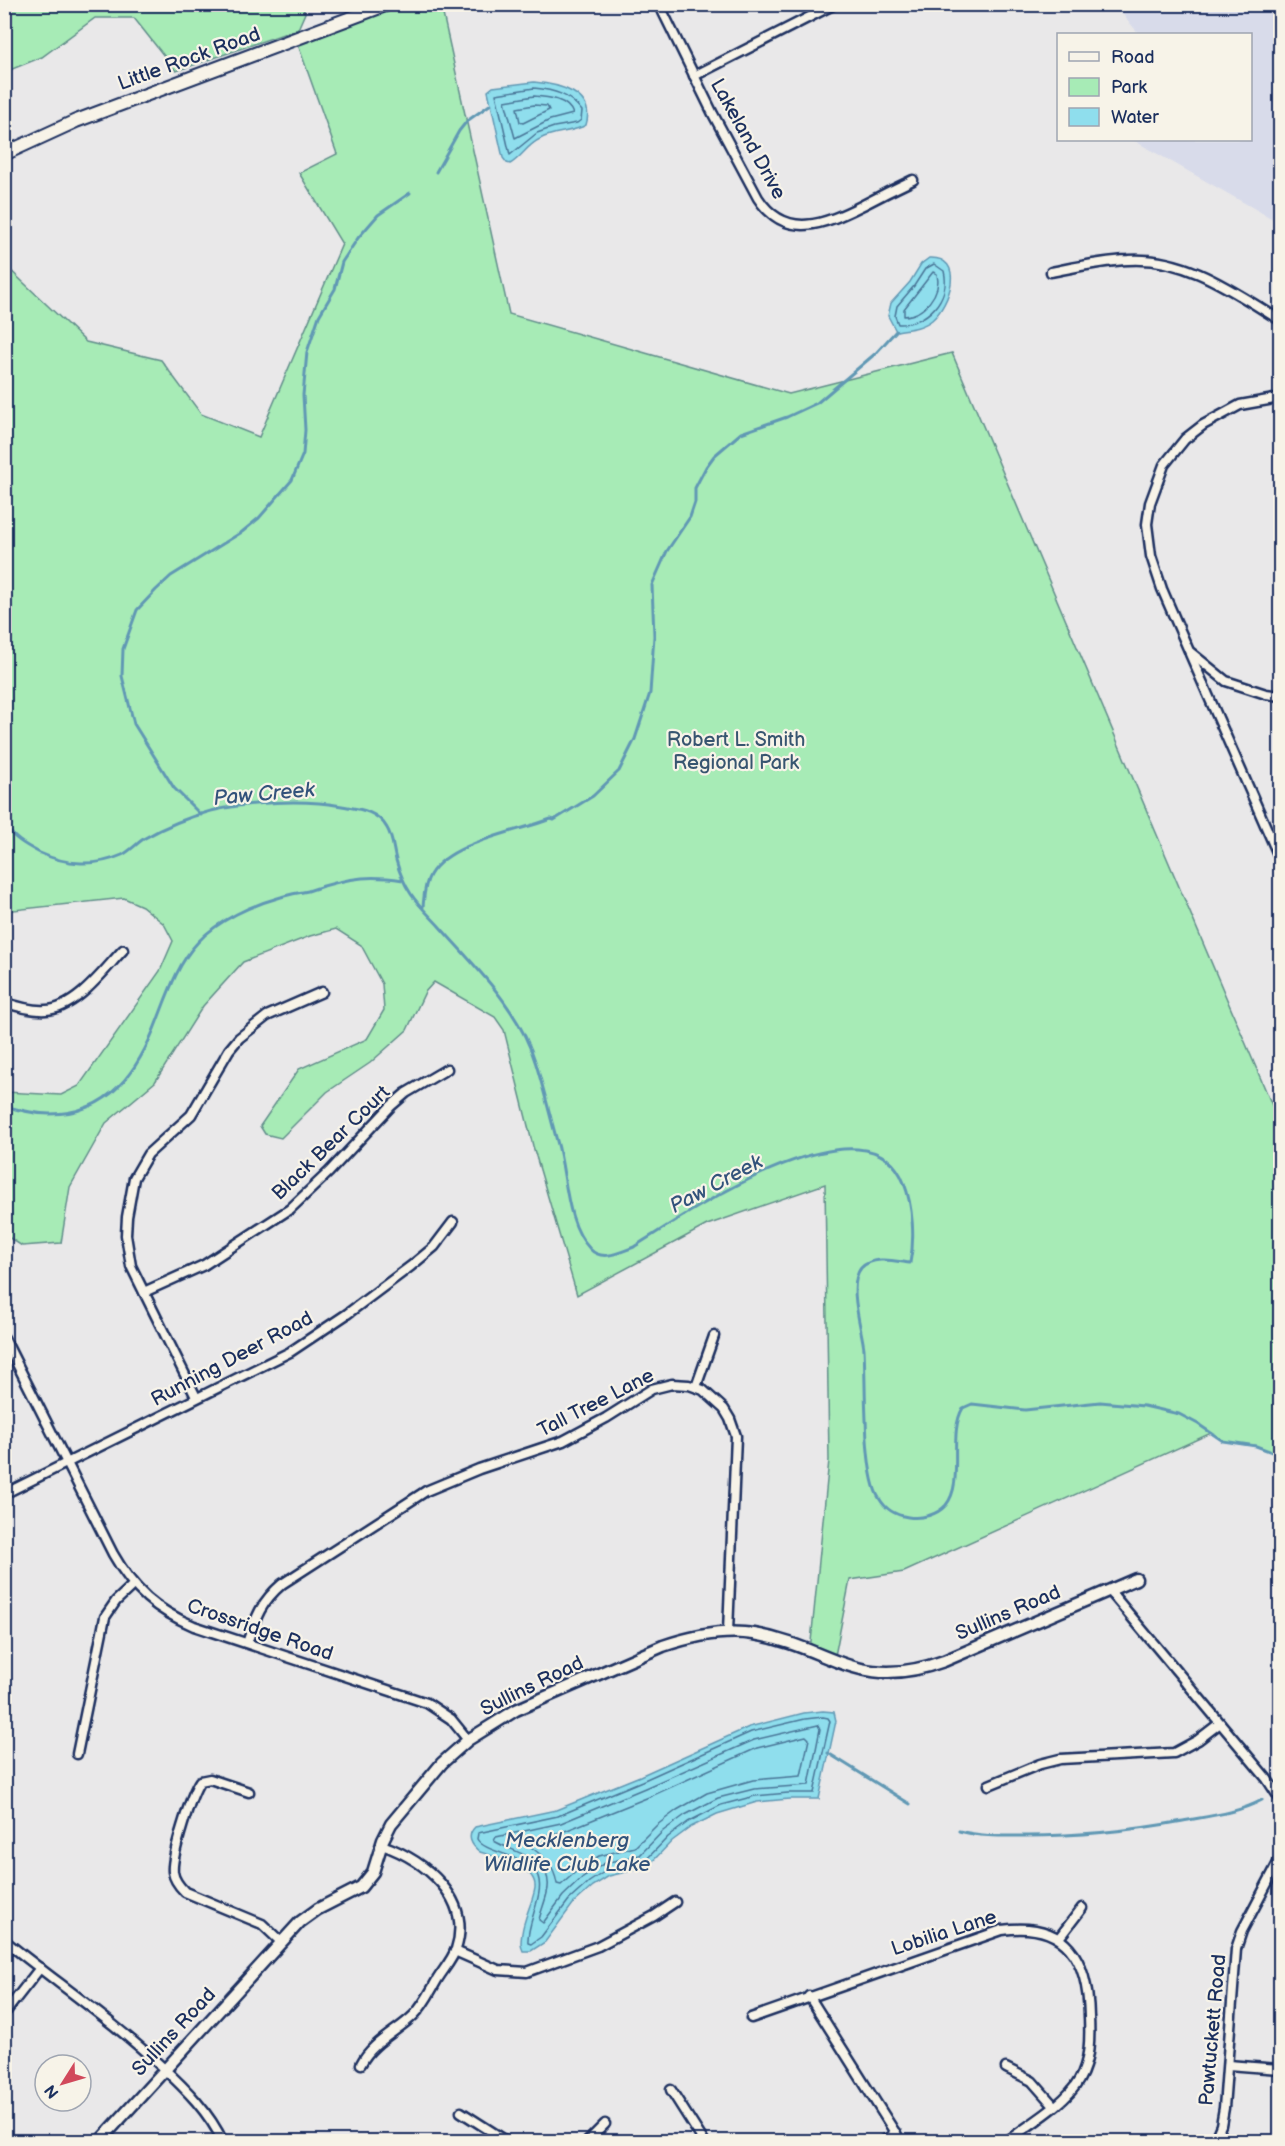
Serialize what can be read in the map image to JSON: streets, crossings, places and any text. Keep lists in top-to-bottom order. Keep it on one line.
{"streets":{"main road":["Little Rock Road"],"street":["Lakeland Drive","Black Bear Court","Running Deer Road","Tall Tree Lane","Sullins Road","Crossridge Road","Lobilia Lane","Pawtuckett Road"]},"crossings":[["Running Deer Road","Crossridge Road"],["Tall Tree Lane","Crossridge Road"],["Sullins Road","Crossridge Road"]],"water":["Paw Creek","Mecklenberg Wildlife Club Lake"],"parks":["Robert L. Smith Regional Park"],"legend":["Road","Park","Water"],"north":"bottom left"}
